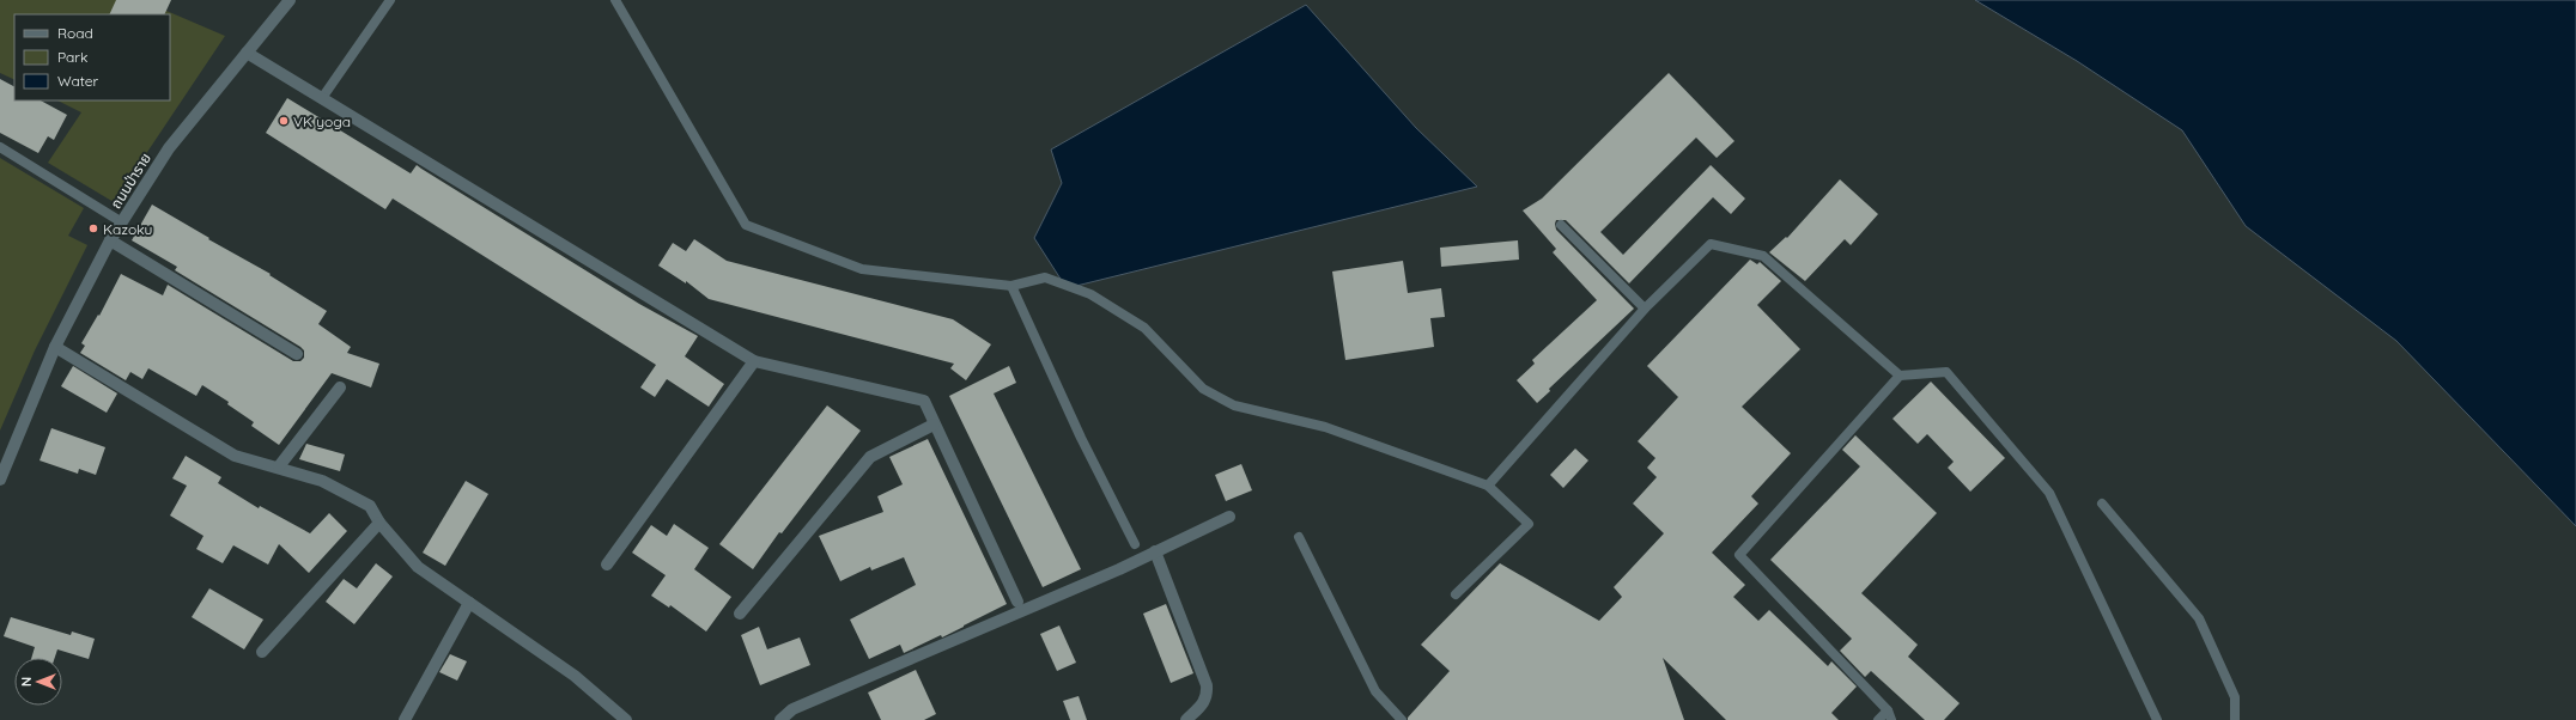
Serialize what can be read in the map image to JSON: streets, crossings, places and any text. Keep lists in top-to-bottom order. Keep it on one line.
{"streets":{"street":["ถนนป่าราย"]},"places":["VK yoga","Kazoku"],"legend":["Road","Park","Water"],"north":"left"}
